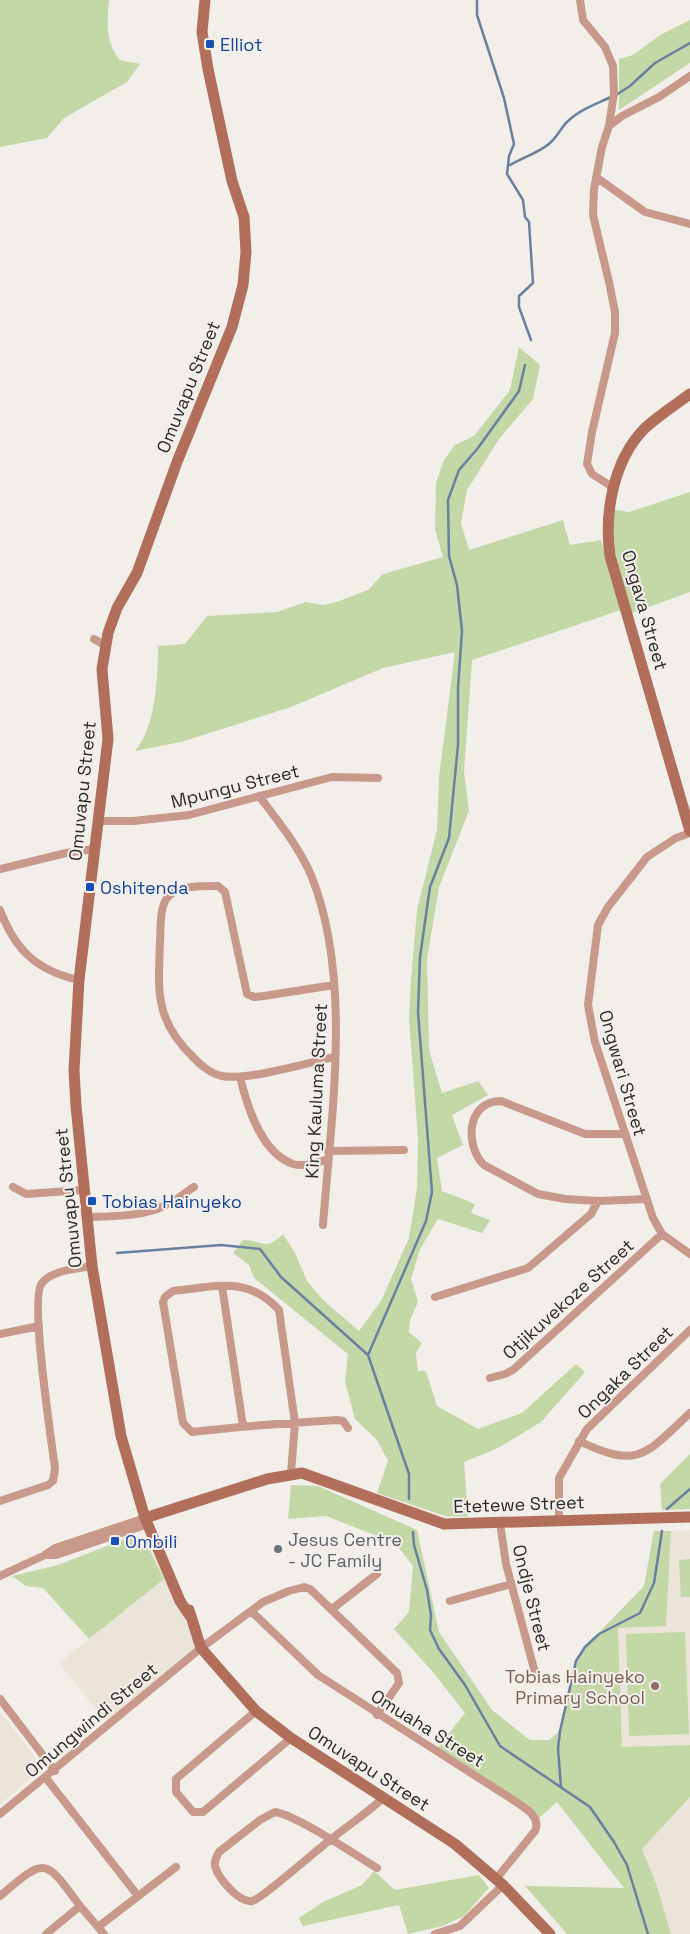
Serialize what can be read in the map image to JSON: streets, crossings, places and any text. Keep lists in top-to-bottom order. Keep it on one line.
{"streets":{"street":["Omuvapu Street","Ongava Street","Mpungu Street","Ongwari Street","King Kauluma Street","Otjikuvekoze Street","Ongaka Street","Etetewe Street","Ondje Street","Omungwindi Street","Omuaha Street"]},"crossings":[["Omuvapu Street","Mpungu Street"],["Omuvapu Street","Etetewe Street"],["Omuvapu Street","Omungwindi Street"],["Omuvapu Street","Omuaha Street"],["Ongava Street","Ongwari Street"],["Mpungu Street","King Kauluma Street"],["Ongwari Street","Otjikuvekoze Street"],["Ongaka Street","Etetewe Street"],["Etetewe Street","Ondje Street"],["Omungwindi Street","Omuaha Street"]],"places":{"transit":["Elliot","Oshitenda","Tobias Hainyeko","Ombili"],"other":["Jesus Centre - JC Family","Tobias Hainyeko Primary School"]}}
